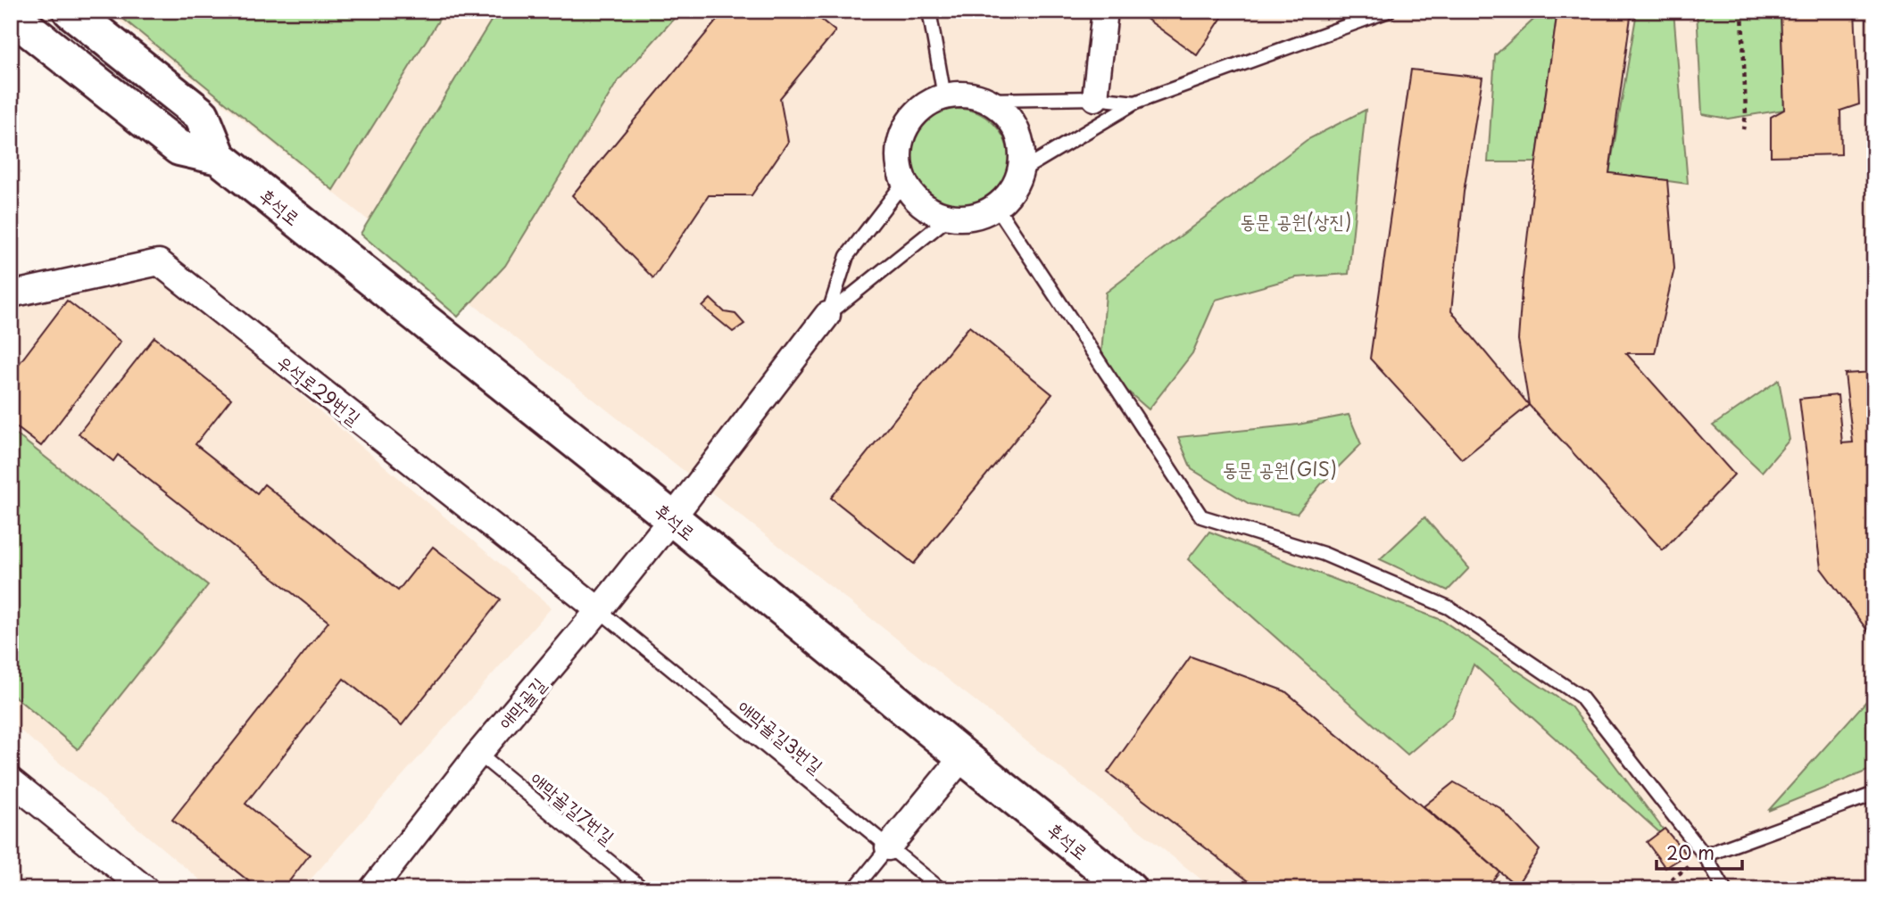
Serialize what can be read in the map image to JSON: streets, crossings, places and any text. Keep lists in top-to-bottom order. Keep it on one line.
{"streets":{"street":["후석로","우석로29번길","애막골길"],"lane":["애막골길3번길","애막골길7번길"]},"crossings":[["후석로","애막골길"],["우석로29번길","애막골길"],["우석로29번길","애막골길3번길"],["애막골길","애막골길3번길"],["애막골길","애막골길7번길"]],"parks":["동문 공원(상진)","동문 공원(GIS)"],"scale_bar":"20 m"}
